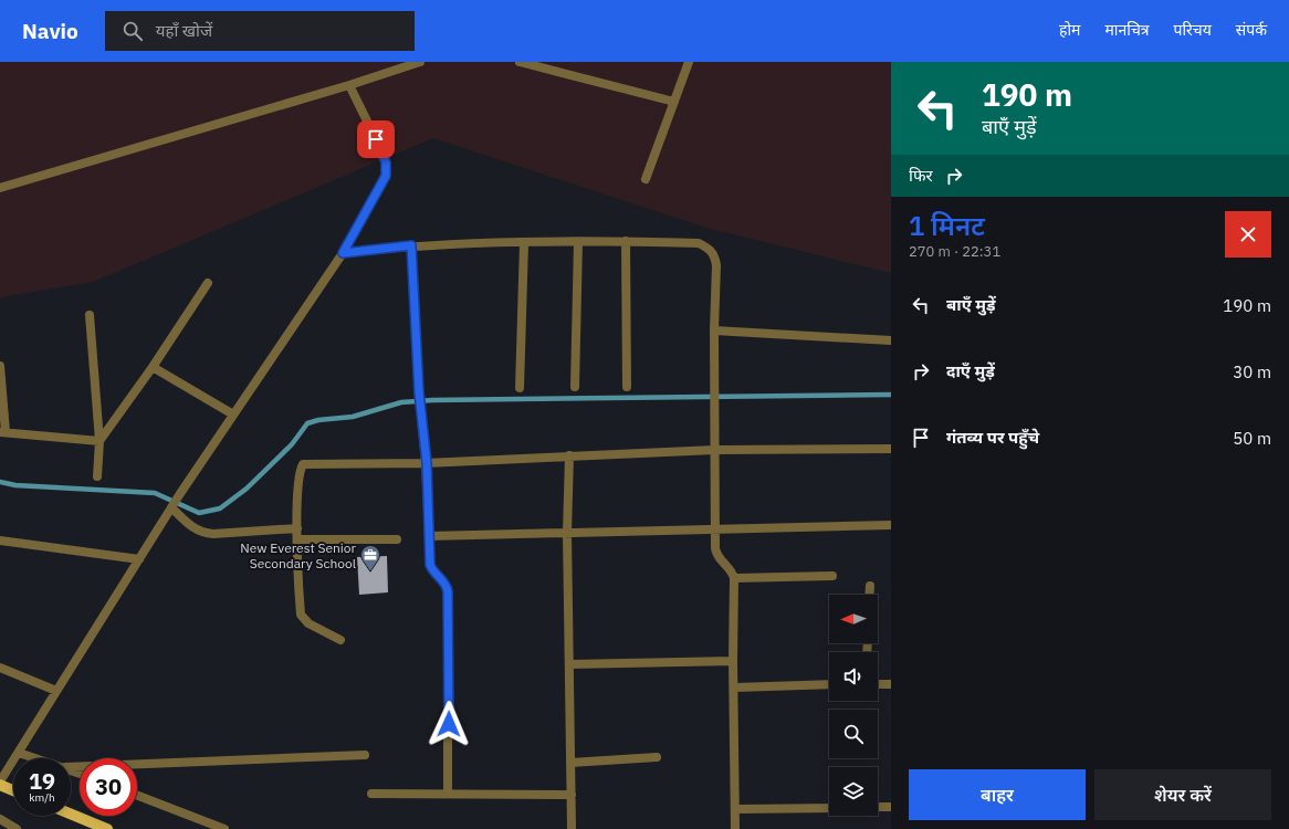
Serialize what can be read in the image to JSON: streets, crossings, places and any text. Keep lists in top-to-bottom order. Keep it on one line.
{"places":{"office":["New Everest Senior Secondary School"]},"north":"left","page":{"header":"Navio","search":"यहाँ खोजें","nav":["होम","मानचित्र","परिचय","संपर्क"],"turn":["190 m","बाएँ मुड़ें"],"then":"फिर","heading":["1 मिनट","270 m · 22:31"],"list":[{"name":"बाएँ मुड़ें","value":"190 m"},{"name":"दाएँ मुड़ें","value":"30 m"},{"name":"गंतव्य पर पहुँचे","value":"50 m"}],"speed":"19 km/h","limit":"30","buttons":["बाहर","शेयर करें"]}}
